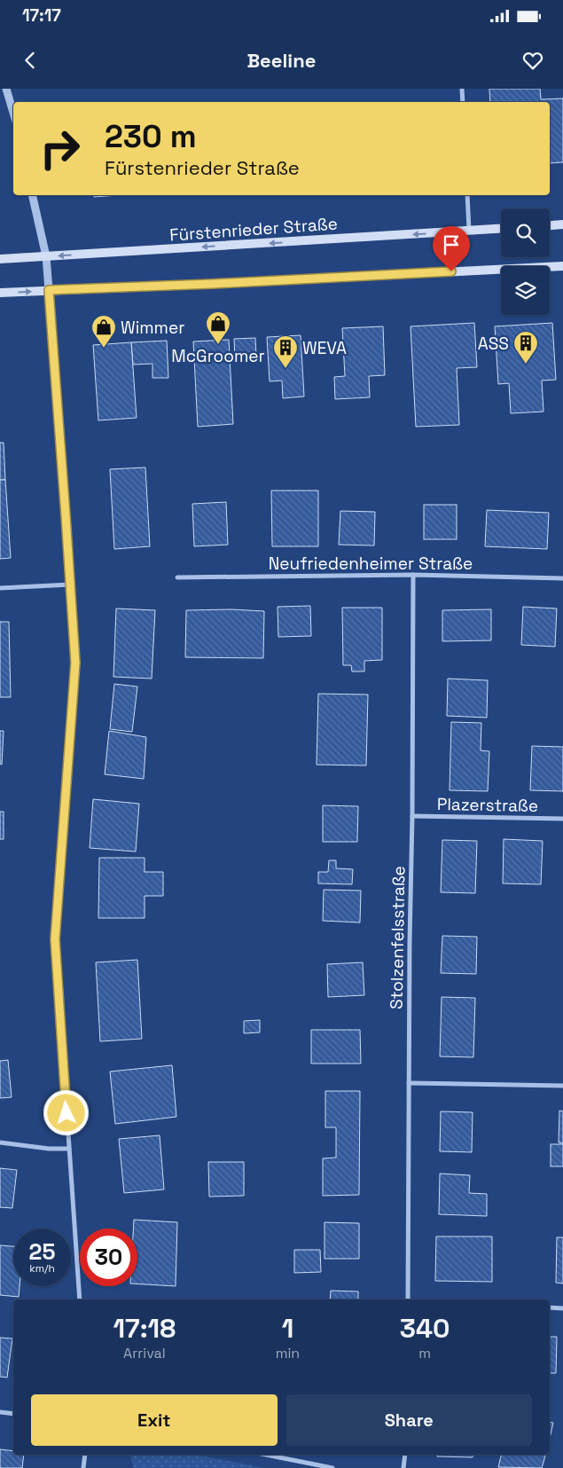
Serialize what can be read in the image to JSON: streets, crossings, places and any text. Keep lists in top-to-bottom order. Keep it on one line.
{"streets":{"main road":["Fürstenrieder Straße"],"street":["Neufriedenheimer Straße","Plazerstraße","Stolzenfelsstraße"]},"crossings":[["Neufriedenheimer Straße","Stolzenfelsstraße"],["Plazerstraße","Stolzenfelsstraße"]],"places":{"shop":["McGroomer","Wimmer"],"building":["ASS","WEVA"]},"page":{"status":"17:17","header":"Beeline","turn":["230 m","Fürstenrieder Straße"],"speed":"25 km/h","limit":"30","eta":["17:18","Arrival","1","min","340","m"],"buttons":["Exit","Share"]}}
